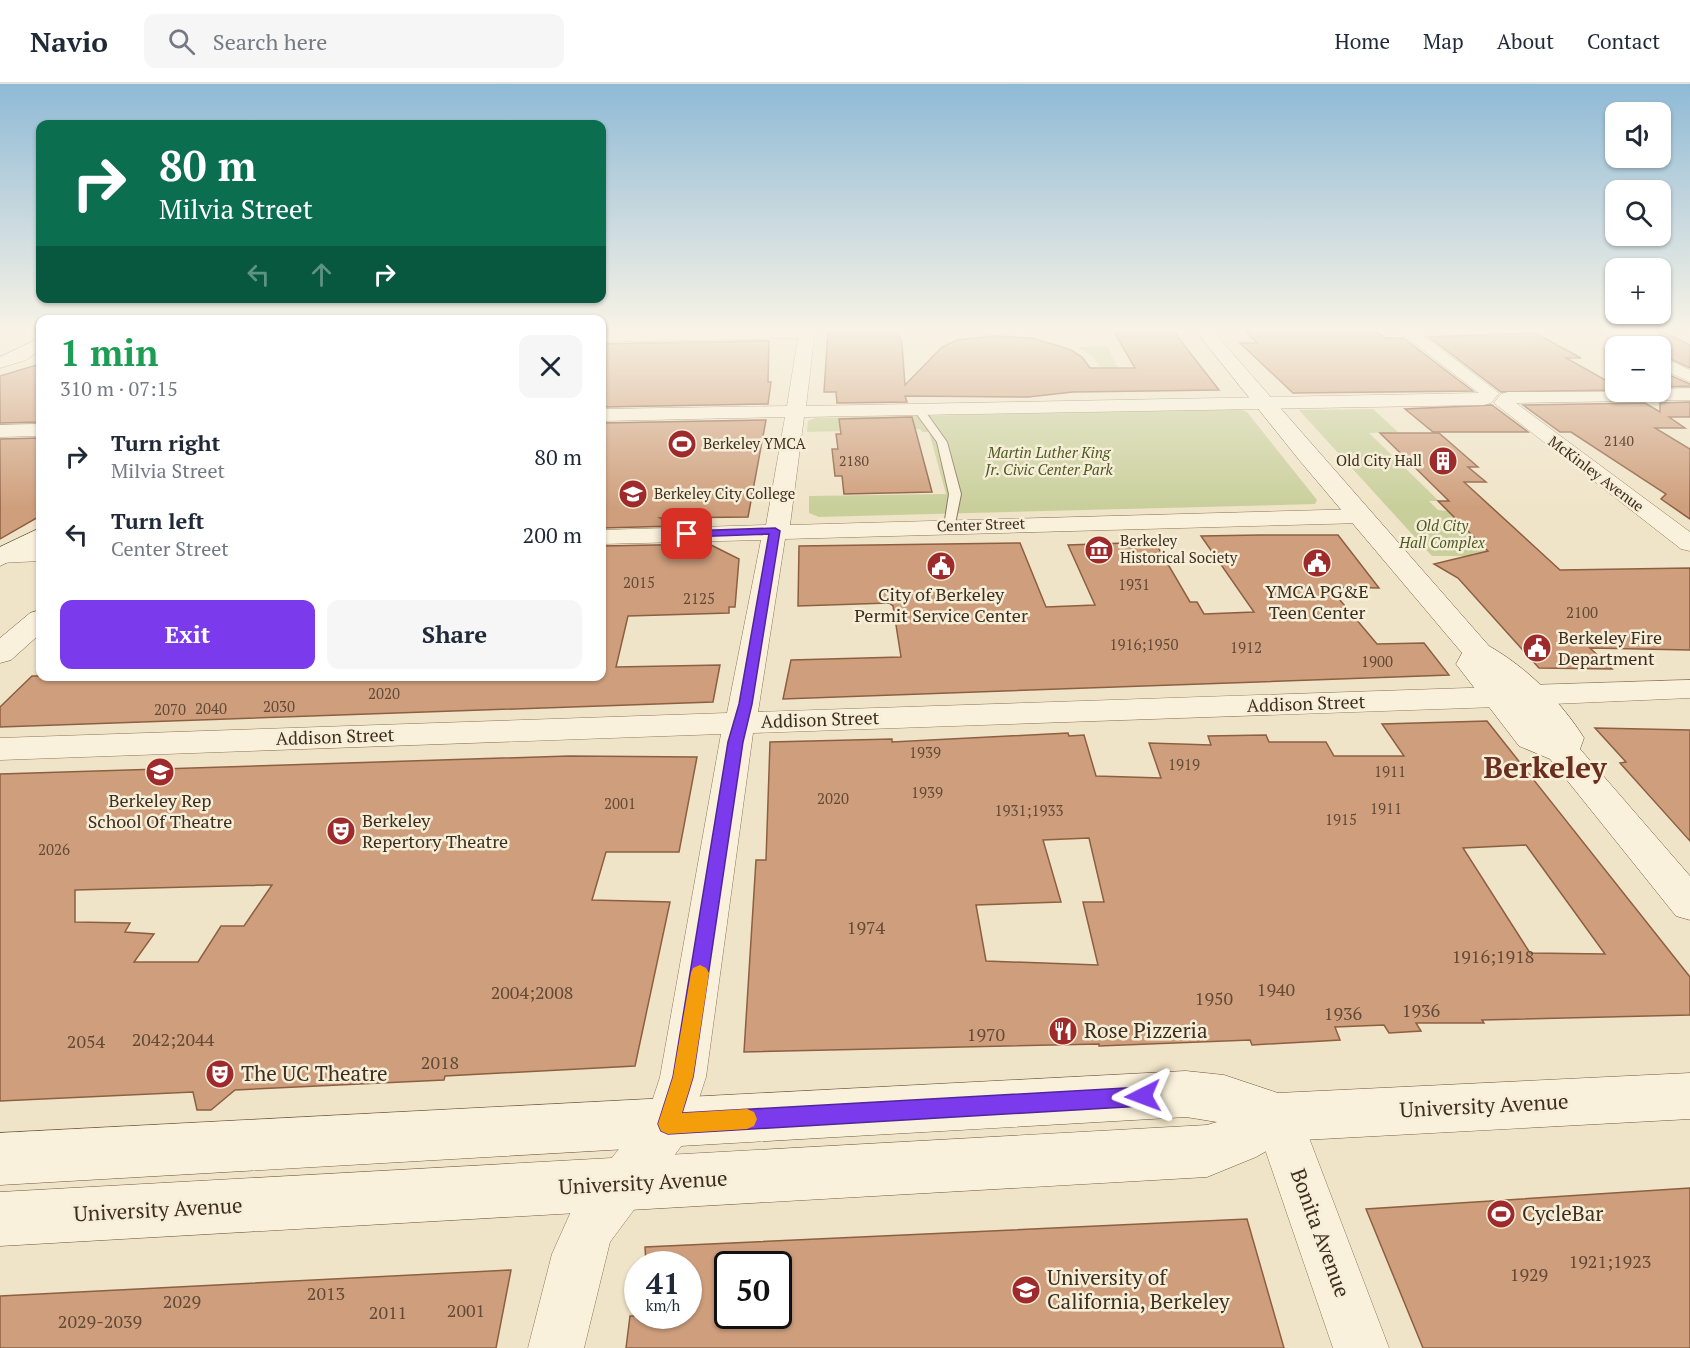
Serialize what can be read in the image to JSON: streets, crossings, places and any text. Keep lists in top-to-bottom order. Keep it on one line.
{"streets":{"main road":["University Avenue"],"street":["McKinley Avenue","Center Street","Addison Street","Bonita Avenue"]},"crossings":[["University Avenue","Bonita Avenue"]],"districts":["Berkeley"],"parks":["Martin Luther King Jr. Civic Center Park","Old City Hall Complex"],"places":{"sports":["Berkeley YMCA","CycleBar"],"building":["Old City Hall"],"school or university":["Berkeley City College","Berkeley Rep School Of Theatre","University of California, Berkeley"],"museum":["Berkeley Historical Society"],"public building":["YMCA PG&E Teen Center","City of Berkeley Permit Service Center","Berkeley Fire Department"],"theatre":["Berkeley Repertory Theatre","The UC Theatre"],"restaurant":["Rose Pizzeria"]},"house_numbers":["2140","2180","2015","1931","2125","2100","1916;1950","1912","1900","2020","2030","2040","2070","1939","1919","1911","1939","2020","2001","1911","1931;1933","1915","2026","1974","1916;1918","1940","2004;2008","1950","1936","1936","1970","2042;2044","2054","2018","1921;1923","1929","2013","2029","2001","2011","2029-2039"],"page":{"header":"Navio","search":"Search here","nav":["Home","Map","About","Contact"],"map_buttons":["+","−"],"turn":["80 m","Milvia Street"],"heading":["1 min","310 m · 07:15"],"list":[{"name":"Turn right","note":"Milvia Street","value":"80 m"},{"name":"Turn left","note":"Center Street","value":"200 m"}],"buttons":["Exit","Share"],"speed":"41 km/h","limit":"50"}}
